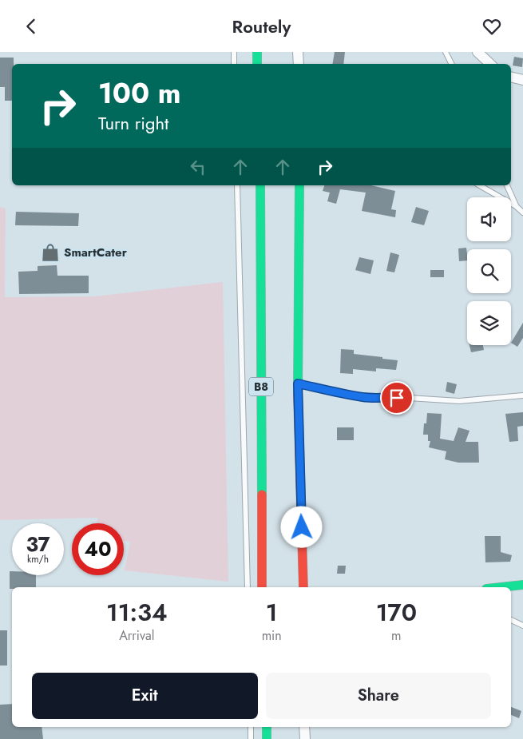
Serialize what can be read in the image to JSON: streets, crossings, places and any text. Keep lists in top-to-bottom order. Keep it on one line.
{"streets":{"main road":["B8"]},"places":{"shop":["SmartCater"]},"page":{"header":"Routely","turn":["100 m","Turn right"],"speed":"37 km/h","limit":"40","eta":["11:34","Arrival","1","min","170","m"],"buttons":["Exit","Share"]}}
